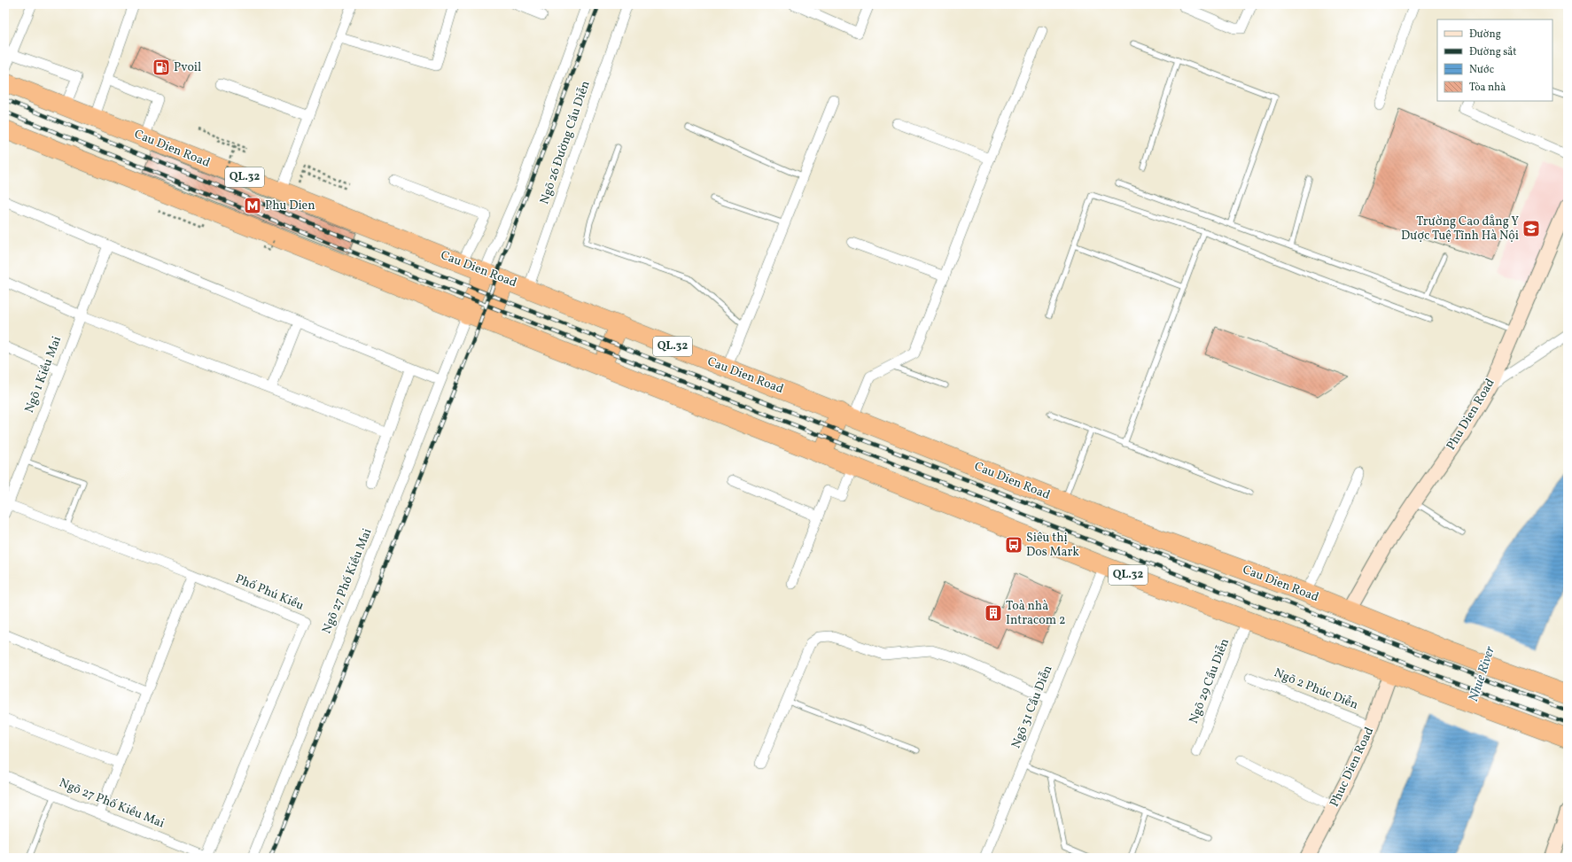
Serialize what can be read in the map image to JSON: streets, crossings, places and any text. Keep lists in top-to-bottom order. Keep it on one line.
{"streets":{"highway":["Cau Dien Road","QL.32"],"street":["Ngõ 26 Đường Cầu Diễn","Ngõ 1 Kiều Mai","Phu Dien Road","Ngõ 27 Phố Kiều Mai","Phố Phú Kiều","Ngõ 29 Cầu Diễn","Ngõ 2 Phúc Diễn","Ngõ 31 Cầu Diễn","Phuc Dien Road"]},"crossings":[["Ngõ 26 Đường Cầu Diễn","Cau Dien Road"],["Cau Dien Road","Phu Dien Road"],["QL.32","Ngõ 27 Phố Kiều Mai"],["QL.32","Ngõ 29 Cầu Diễn"],["QL.32","Ngõ 31 Cầu Diễn"],["QL.32","Phuc Dien Road"],["Ngõ 1 Kiều Mai","Phố Phú Kiều"],["Ngõ 27 Phố Kiều Mai","Phố Phú Kiều"],["Ngõ 2 Phúc Diễn","Phuc Dien Road"]],"water":["Nhue River"],"places":{"fuel station":["Pvoil"],"metro station":["Phu Dien"],"school or university":["Trường Cao đẳng Y Dược Tuệ Tĩnh Hà Nội"],"bus stop":["Siêu thị Dos Mark"],"building":["Toà nhà Intracom 2"]},"legend":["Đường","Đường sắt","Nước","Tòa nhà"]}
